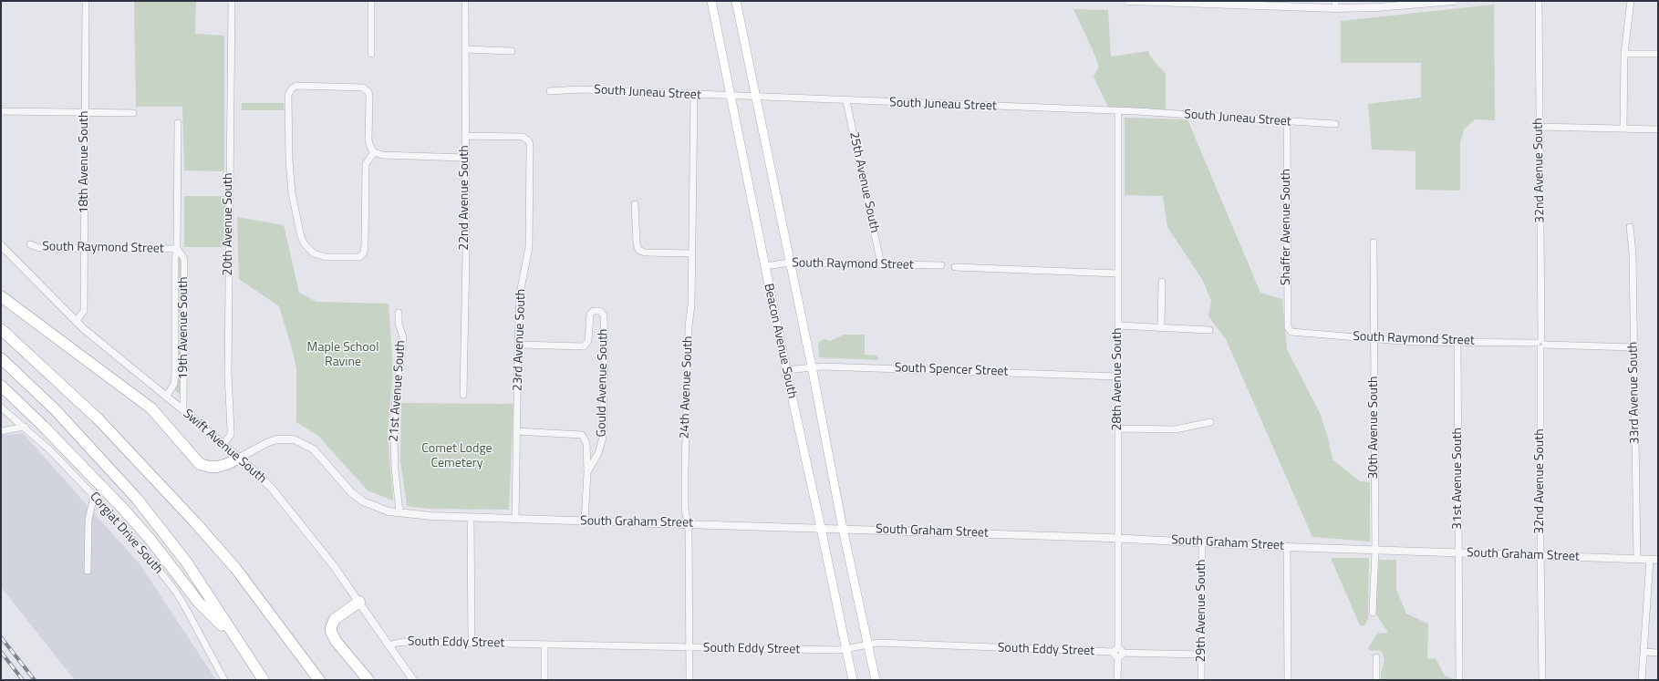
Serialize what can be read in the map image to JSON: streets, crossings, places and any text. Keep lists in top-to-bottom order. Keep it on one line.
{"streets":{"main road":["Beacon Avenue South"],"street":["South Juneau Street","18th Avenue South","32nd Avenue South","25th Avenue South","22nd Avenue South","20th Avenue South","Shaffer Avenue South","South Raymond Street","19th Avenue South","23rd Avenue South","South Spencer Street","28th Avenue South","Gould Avenue South","24th Avenue South","21st Avenue South","33rd Avenue South","30th Avenue South","Swift Avenue South","31st Avenue South","South Graham Street","Corgiat Drive South","29th Avenue South","South Eddy Street"]},"crossings":[["South Juneau Street","25th Avenue South"],["South Juneau Street","Shaffer Avenue South"],["South Juneau Street","Beacon Avenue South"],["South Juneau Street","28th Avenue South"],["South Juneau Street","24th Avenue South"],["18th Avenue South","South Raymond Street"],["18th Avenue South","Swift Avenue South"],["32nd Avenue South","South Raymond Street"],["32nd Avenue South","South Graham Street"],["25th Avenue South","South Raymond Street"],["22nd Avenue South","23rd Avenue South"],["20th Avenue South","Swift Avenue South"],["Shaffer Avenue South","South Raymond Street"],["South Raymond Street","19th Avenue South"],["South Raymond Street","Beacon Avenue South"],["South Raymond Street","33rd Avenue South"],["South Raymond Street","30th Avenue South"],["South Raymond Street","31st Avenue South"],["19th Avenue South","Swift Avenue South"],["23rd Avenue South","Gould Avenue South"],["23rd Avenue South","South Graham Street"],["Beacon Avenue South","South Spencer Street"],["Beacon Avenue South","South Graham Street"],["Beacon Avenue South","South Eddy Street"],["South Spencer Street","28th Avenue South"],["28th Avenue South","South Graham Street"],["28th Avenue South","South Eddy Street"],["Gould Avenue South","South Graham Street"],["24th Avenue South","South Graham Street"],["24th Avenue South","South Eddy Street"],["21st Avenue South","South Graham Street"],["33rd Avenue South","South Graham Street"],["30th Avenue South","South Graham Street"],["Swift Avenue South","South Graham Street"],["Swift Avenue South","South Eddy Street"],["31st Avenue South","South Graham Street"],["South Graham Street","29th Avenue South"],["29th Avenue South","South Eddy Street"]],"parks":["Maple School Ravine","Comet Lodge Cemetery"]}
